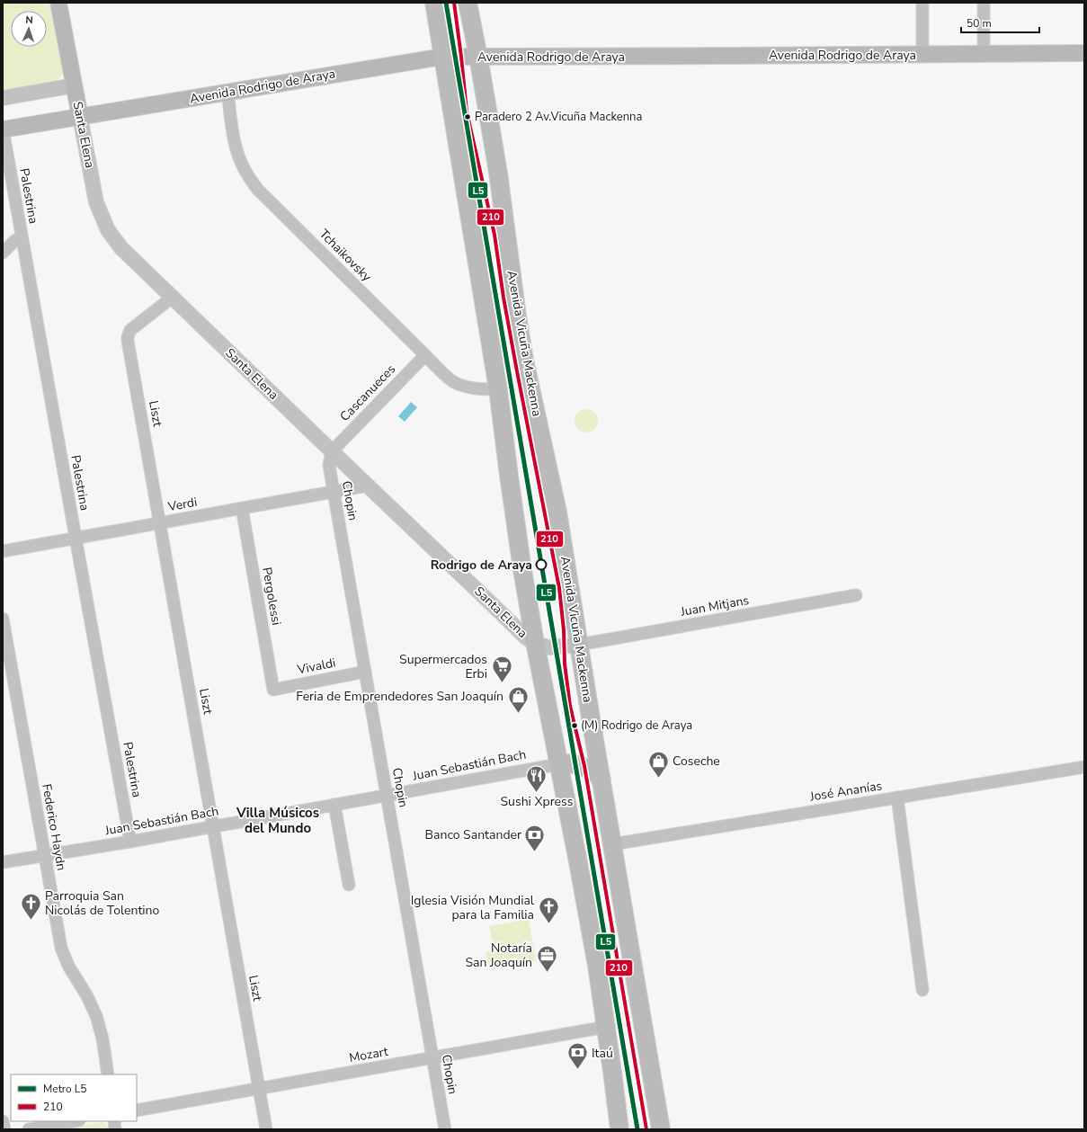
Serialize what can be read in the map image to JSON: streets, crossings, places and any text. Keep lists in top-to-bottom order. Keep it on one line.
{"streets":{"main road":["Avenida Rodrigo de Araya","Santa Elena","Avenida Vicuña Mackenna"],"street":["Palestrina","Tchaikovsky","Cascanueces","Liszt","Chopin","Verdi","Pergolessi","Juan Mitjans","Vivaldi","Juan Sebastián Bach","José Ananías","Federico Haydn","Mozart"]},"crossings":[["Avenida Rodrigo de Araya","Santa Elena"],["Avenida Rodrigo de Araya","Palestrina"],["Avenida Rodrigo de Araya","Tchaikovsky"],["Avenida Rodrigo de Araya","Avenida Vicuña Mackenna"],["Santa Elena","Avenida Vicuña Mackenna"],["Santa Elena","Cascanueces"],["Santa Elena","Liszt"],["Santa Elena","Chopin"],["Santa Elena","Verdi"],["Santa Elena","Juan Mitjans"],["Palestrina","Verdi"],["Palestrina","Juan Sebastián Bach"],["Tchaikovsky","Cascanueces"],["Avenida Vicuña Mackenna","Juan Mitjans"],["Avenida Vicuña Mackenna","José Ananías"],["Cascanueces","Chopin"],["Liszt","Verdi"],["Liszt","Juan Sebastián Bach"],["Liszt","Mozart"],["Chopin","Verdi"],["Chopin","Vivaldi"],["Chopin","Juan Sebastián Bach"],["Chopin","Mozart"],["Verdi","Pergolessi"],["Pergolessi","Vivaldi"],["Juan Sebastián Bach","Federico Haydn"]],"districts":["Villa Músicos del Mundo"],"places":{"other":["Paradero 2 Av.Vicuña Mackenna","Rodrigo de Araya","(M) Rodrigo de Araya"],"supermarket":["Supermercados Erbi"],"shop":["Feria de Emprendedores San Joaquín","Coseche"],"restaurant":["Sushi Xpress"],"bank":["Banco Santander","Itaú"],"church":["Parroquia San Nicolás de Tolentino","Iglesia Visión Mundial para la Familia"],"office":["Notaría San Joaquín"]},"lines":["metro line L5","transit line 210"],"legend":["Metro L5","210"],"scale_bar":"50 m","north":"top"}
